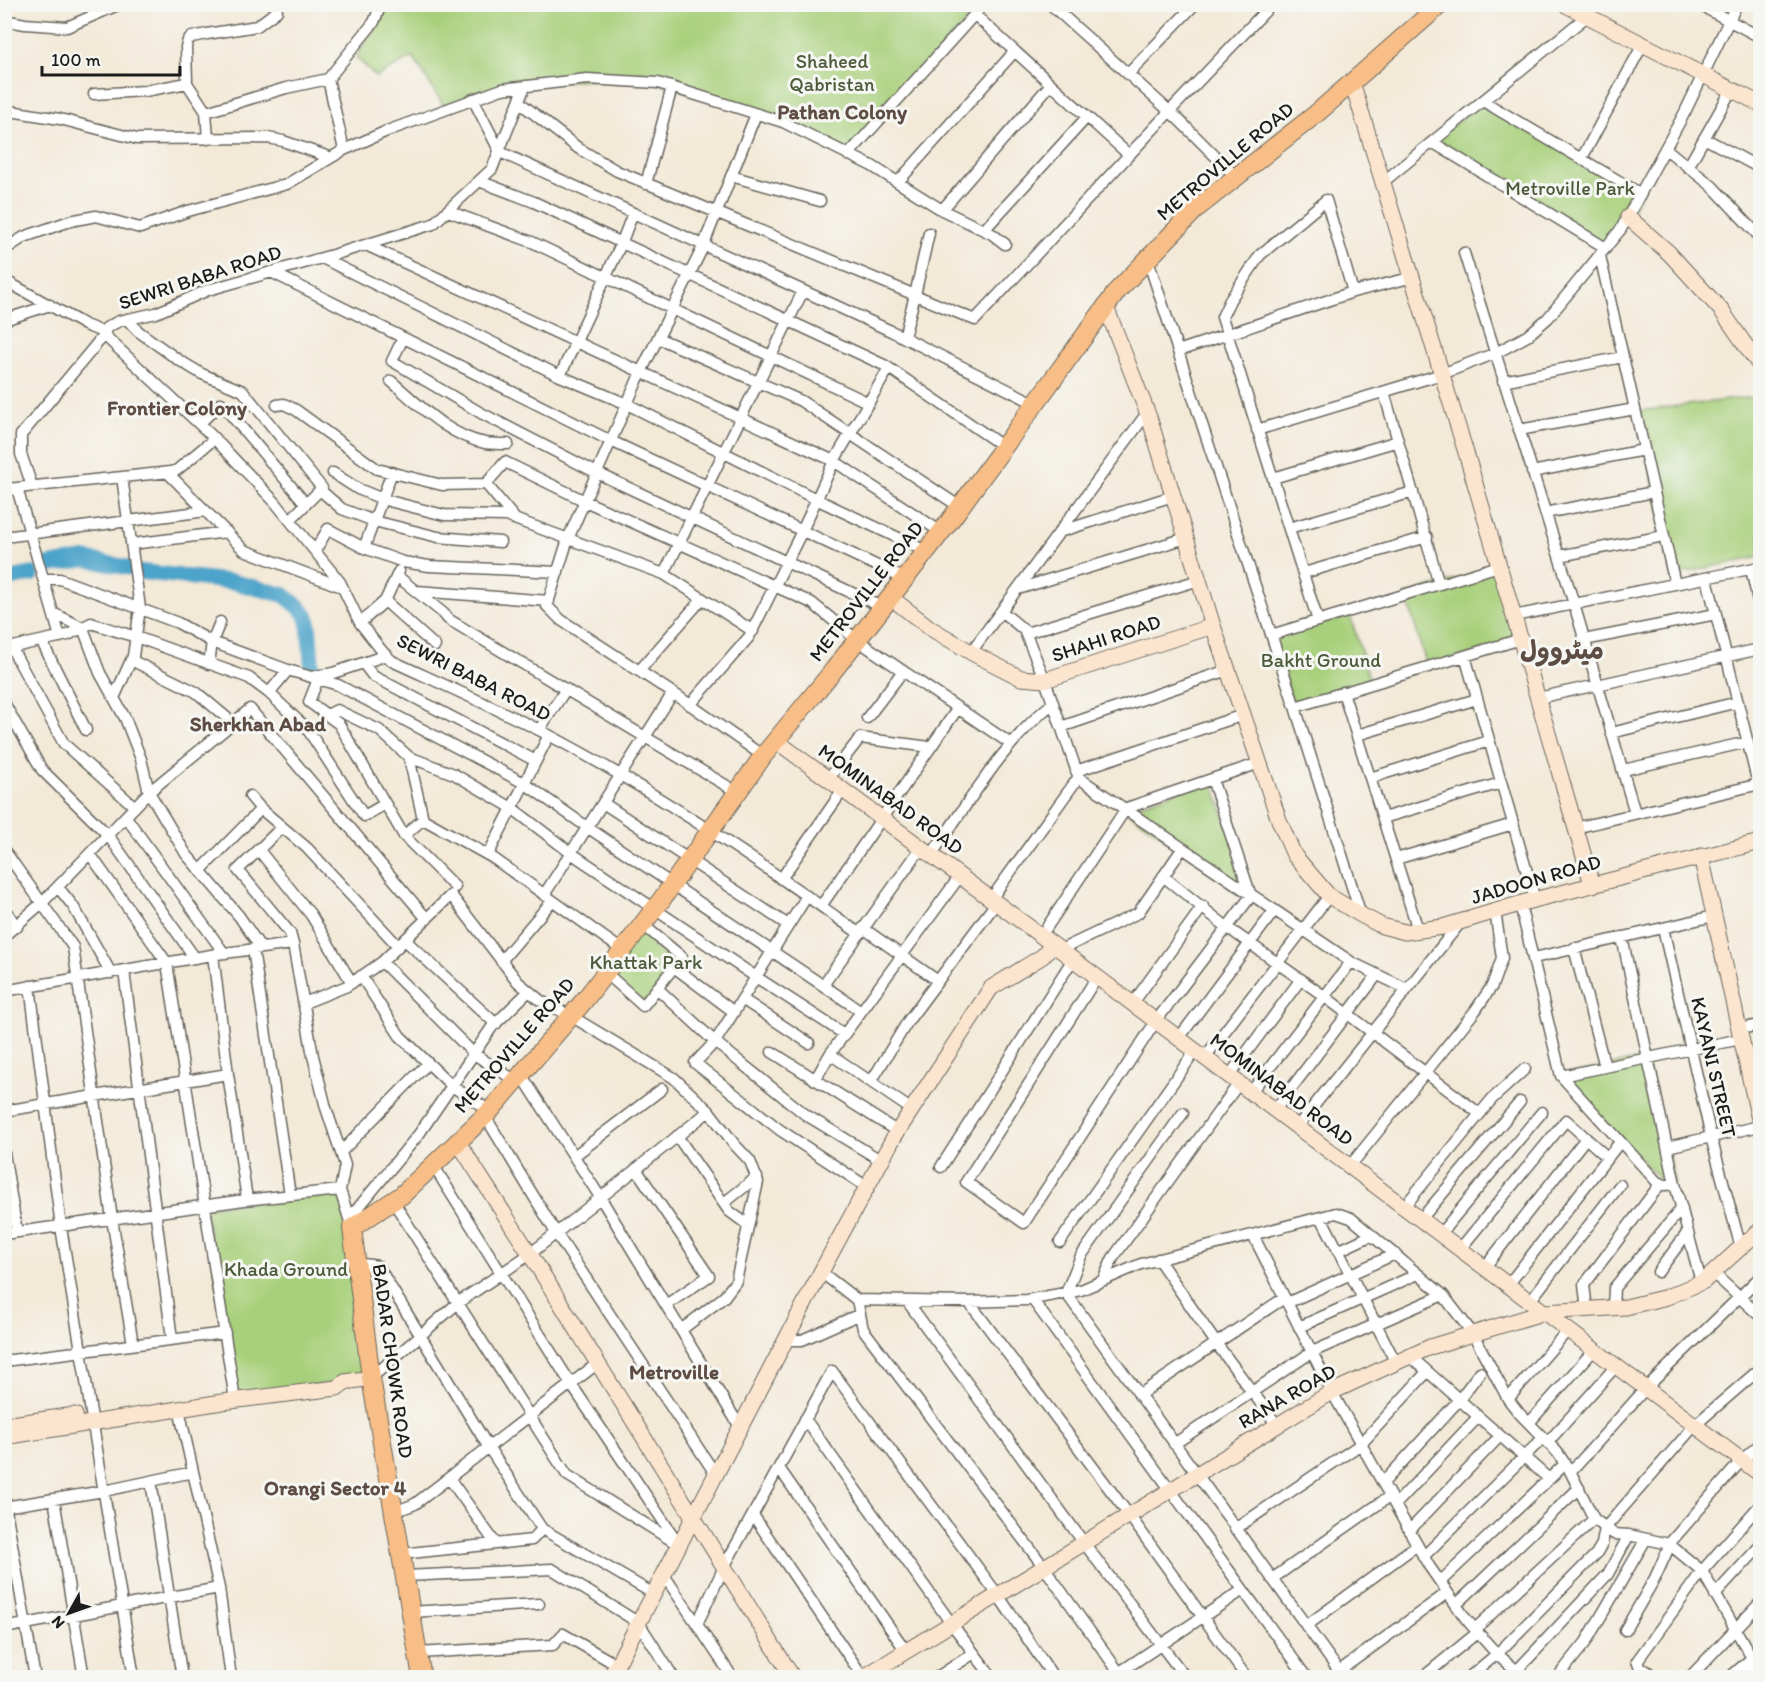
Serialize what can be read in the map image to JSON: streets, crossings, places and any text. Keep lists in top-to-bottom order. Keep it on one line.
{"streets":{"main road":["METROVILLE ROAD","BADAR CHOWK ROAD"],"street":["SEWRI BABA ROAD","SHAHI ROAD","MOMINABAD ROAD","JADOON ROAD","KAYANI STREET","RANA ROAD"]},"crossings":[["METROVILLE ROAD","SEWRI BABA ROAD"],["METROVILLE ROAD","SHAHI ROAD"],["METROVILLE ROAD","MOMINABAD ROAD"],["METROVILLE ROAD","JADOON ROAD"],["METROVILLE ROAD","BADAR CHOWK ROAD"],["SHAHI ROAD","JADOON ROAD"],["MOMINABAD ROAD","RANA ROAD"],["KAYANI STREET","RANA ROAD"]],"districts":["Pathan Colony","Frontier Colony","میٹروول","Sherkhan Abad","Metroville","Orangi Sector 4"],"parks":["Shaheed Qabristan","Metroville Park","Bakht Ground","Khattak Park","Khada Ground"],"scale_bar":"100 m","north":"bottom left"}
